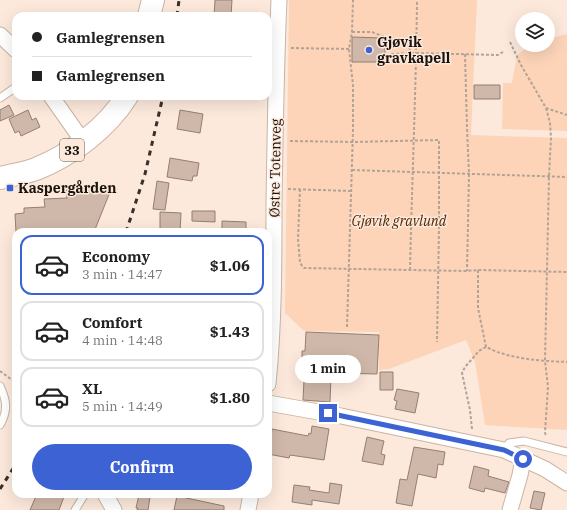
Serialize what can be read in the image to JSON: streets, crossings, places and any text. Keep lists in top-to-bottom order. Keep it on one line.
{"streets":{"main road":["33"],"street":["Østre Totenveg"]},"parks":["Gjøvik gravlund"],"places":{"other":["Gjøvik gravkapell"],"transit":["Kaspergården"]},"page":{"banner":["Gamlegrensen","Gamlegrensen"],"list":[{"name":"Economy","note":"3 min · 14:47","value":"$1.06"},{"name":"Comfort","note":"4 min · 14:48","value":"$1.43"},{"name":"XL","note":"5 min · 14:49","value":"$1.80"}],"bubble":"1 min","buttons":"Confirm"}}
